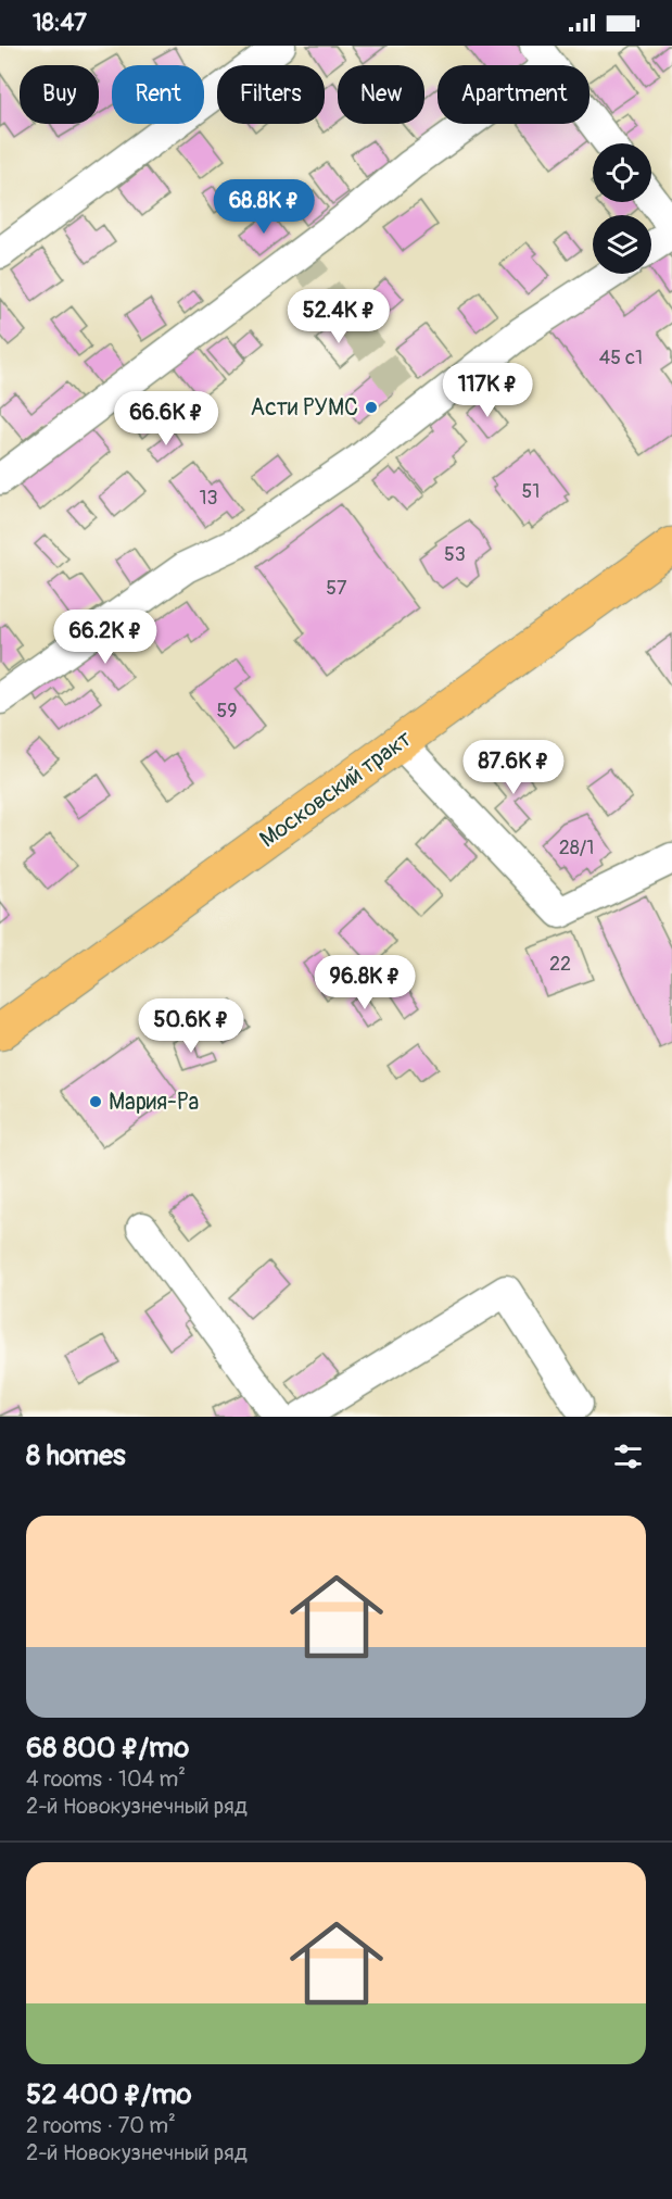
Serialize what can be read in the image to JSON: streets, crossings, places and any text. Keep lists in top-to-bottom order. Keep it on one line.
{"streets":{"main road":["Московский тракт"]},"places":["Асти РУМС","Мария-Ра"],"house_numbers":["45 с1","51","13","53","57","59","28/1","22"],"page":{"status":"18:47","chip":["Buy","Rent","Filters","New","Apartment"],"price":["68.8K ₽","52.4K ₽","117K ₽","66.6K ₽","66.2K ₽","87.6K ₽","96.8K ₽","50.6K ₽"],"heading":"8 homes","list":[{"name":"68 800 ₽/mo","note":"4 rooms · 104 m² · 2-й Новокузнечный ряд"},{"name":"52 400 ₽/mo","note":"2 rooms · 70 m² · 2-й Новокузнечный ряд"}]}}
